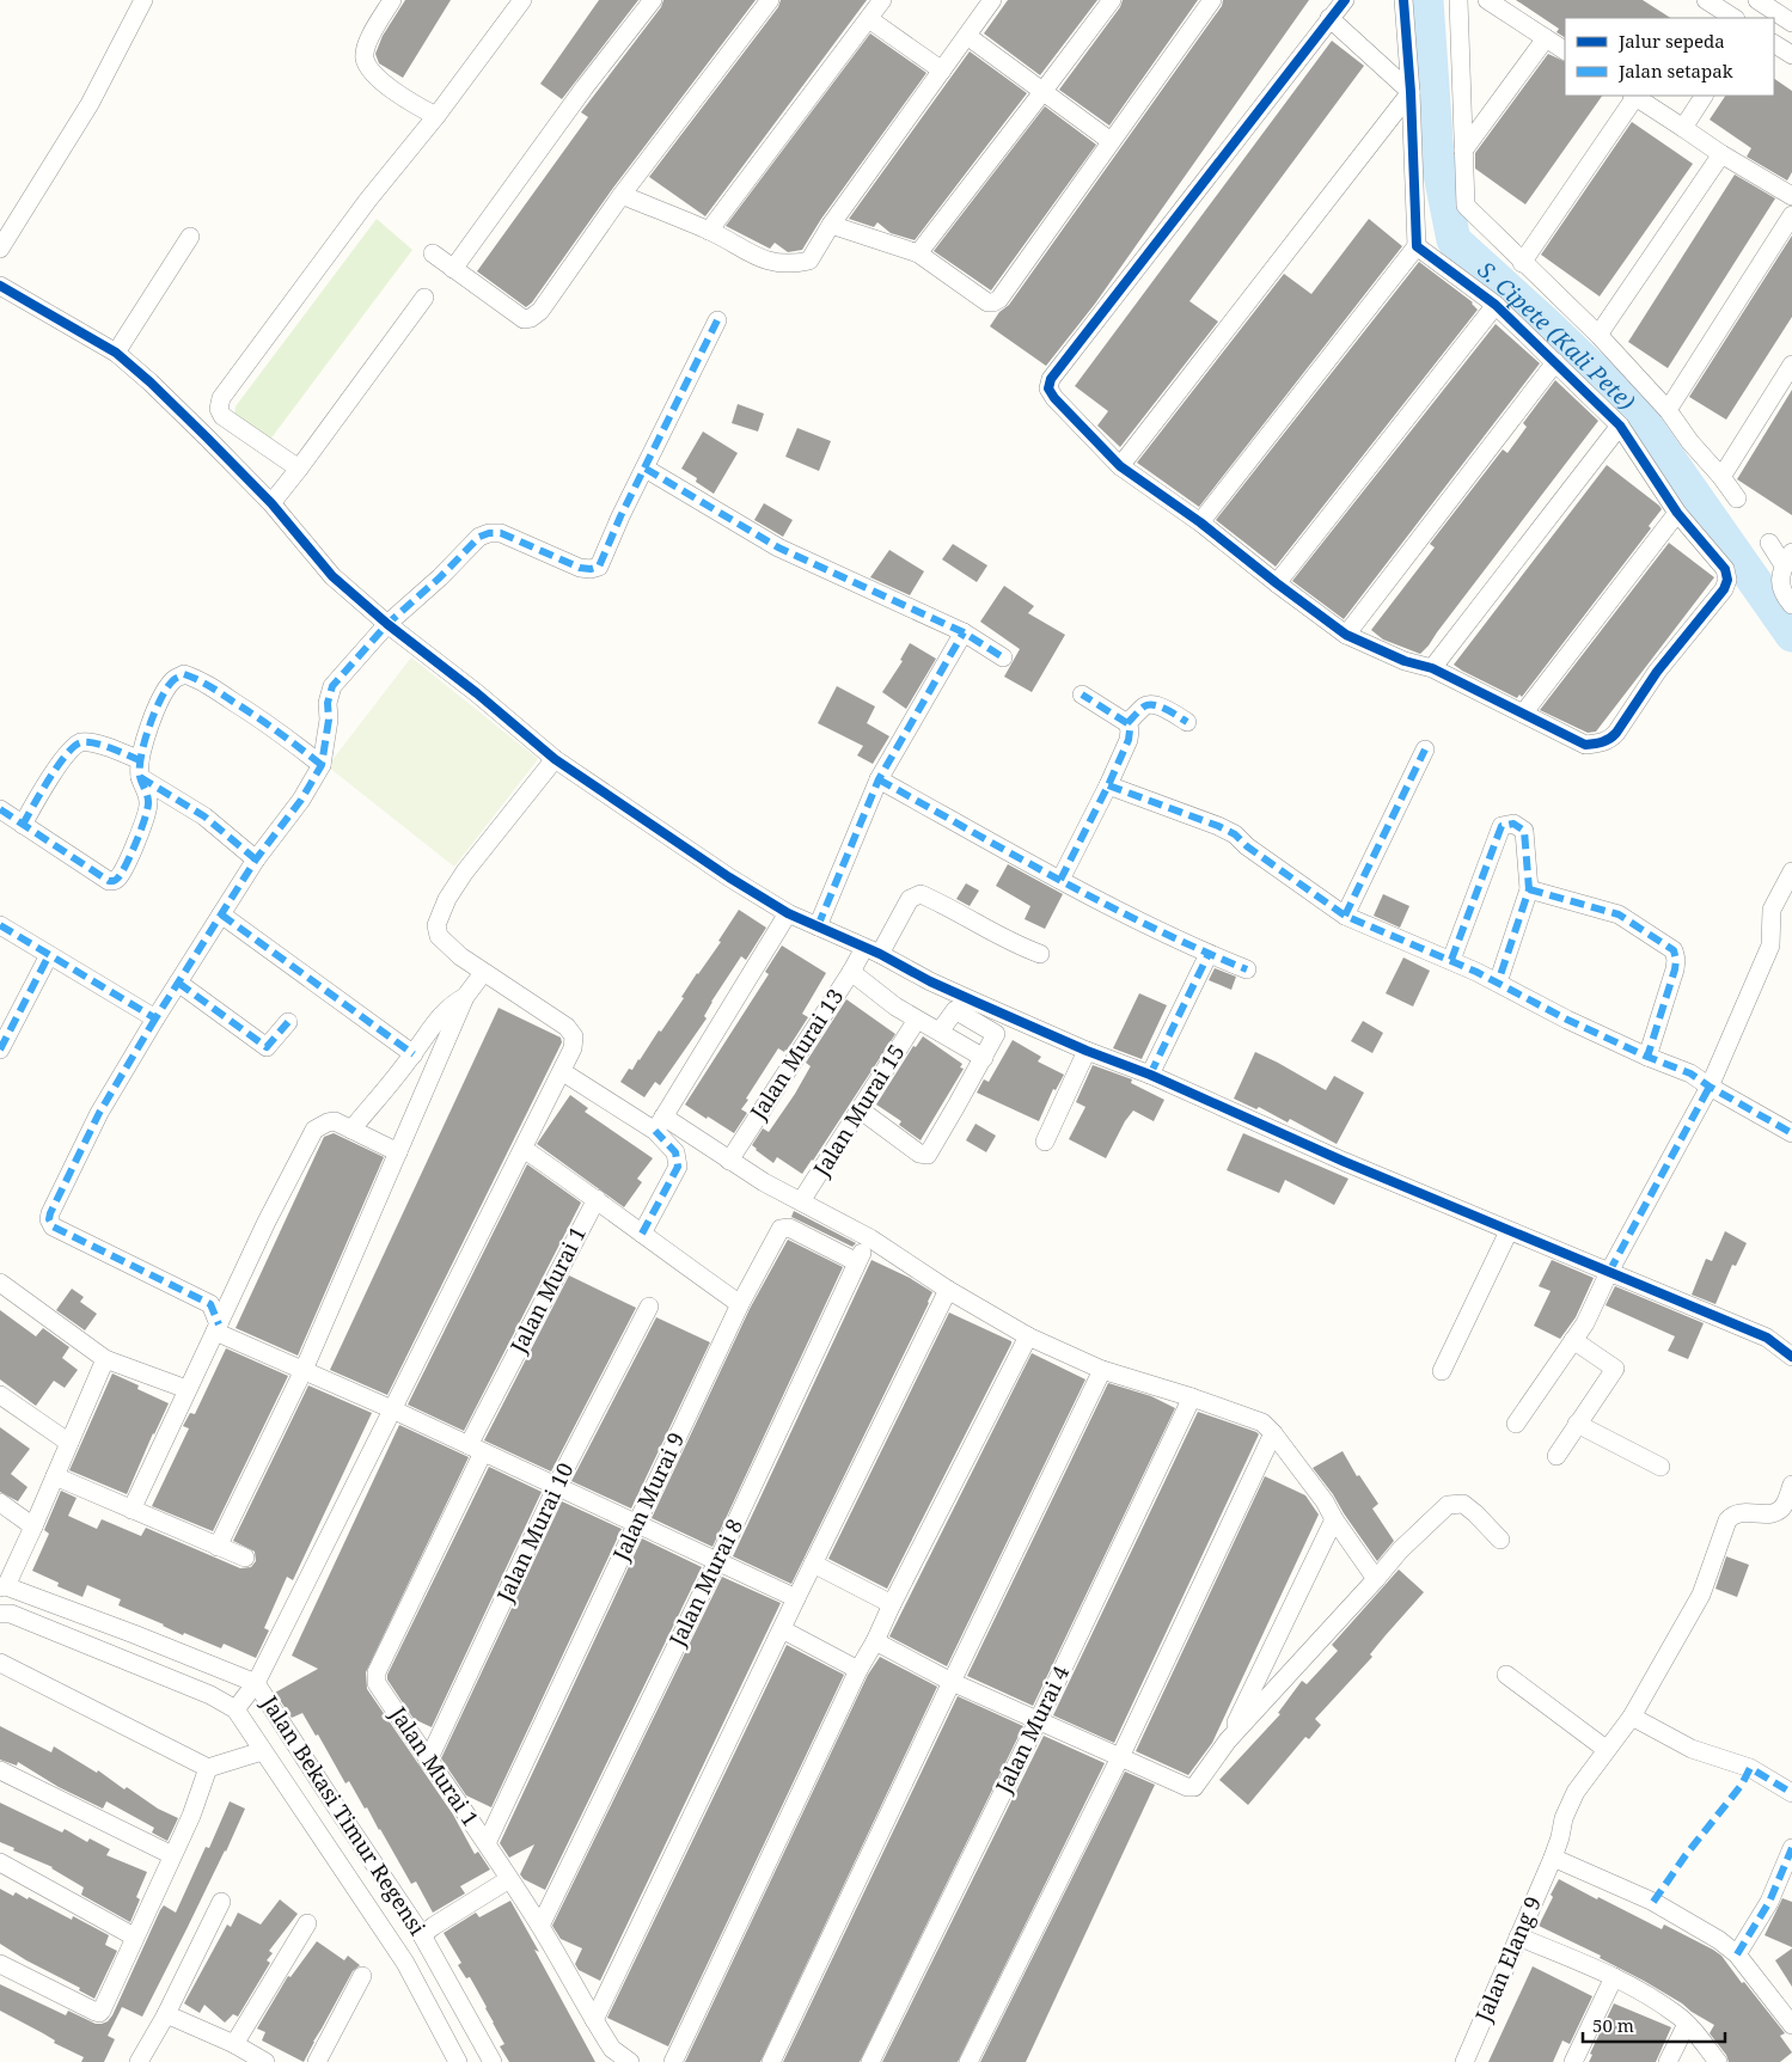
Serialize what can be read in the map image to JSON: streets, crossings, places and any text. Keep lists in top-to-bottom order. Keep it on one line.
{"streets":{"street":["Jalan Murai 13","Jalan Murai 15","Jalan Murai 1","Jalan Murai 9","Jalan Murai 10","Jalan Murai 8","Jalan Murai 4","Jalan Bekasi Timur Regensi","Jalan Elang 9"]},"crossings":[["Jalan Murai 1","Jalan Murai 9"],["Jalan Murai 1","Jalan Murai 10"],["Jalan Murai 1","Jalan Murai 8"],["Jalan Murai 9","Jalan Murai 8"]],"water":["S. Cipete (Kali Pete)"],"legend":["Jalur sepeda","Jalan setapak"],"scale_bar":"50 m"}
